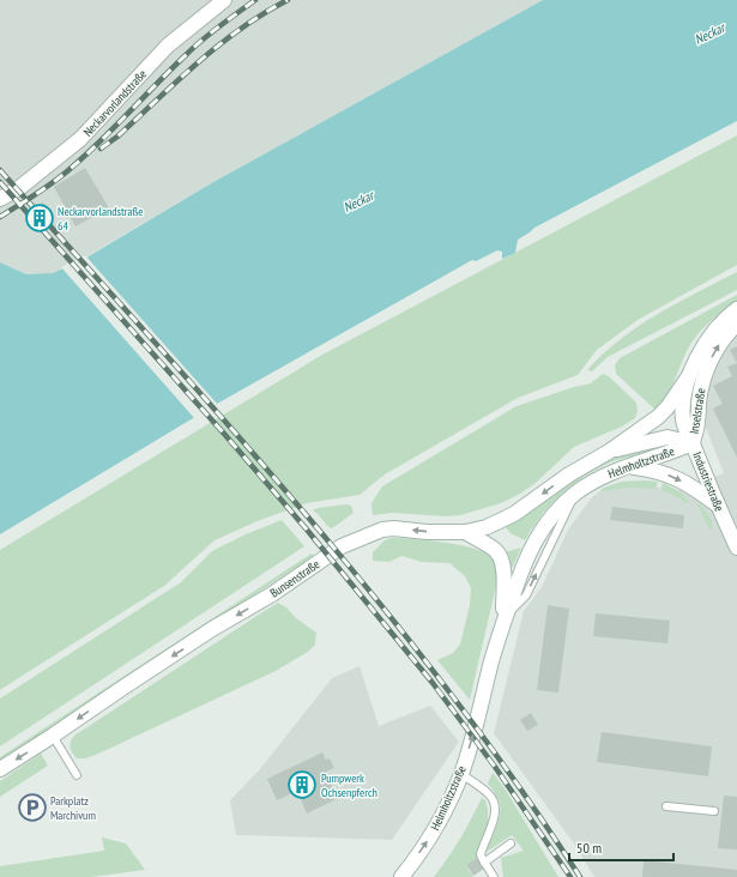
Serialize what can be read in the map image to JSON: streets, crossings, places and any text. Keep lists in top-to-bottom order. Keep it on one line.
{"streets":{"street":["Neckarvorlandstraße","Inselstraße","Helmholtzstraße","Industriestraße","Bunsenstraße"]},"crossings":[["Inselstraße","Helmholtzstraße"],["Inselstraße","Industriestraße"],["Inselstraße","Bunsenstraße"],["Helmholtzstraße","Industriestraße"],["Helmholtzstraße","Bunsenstraße"],["Industriestraße","Bunsenstraße"]],"one_way":["Helmholtzstraße","Bunsenstraße"],"water":["Neckar"],"places":{"building":["Neckarvorlandstraße 64","Pumpwerk Ochsenpferch"],"parking":["Parkplatz Marchivum"]},"scale_bar":"50 m"}
